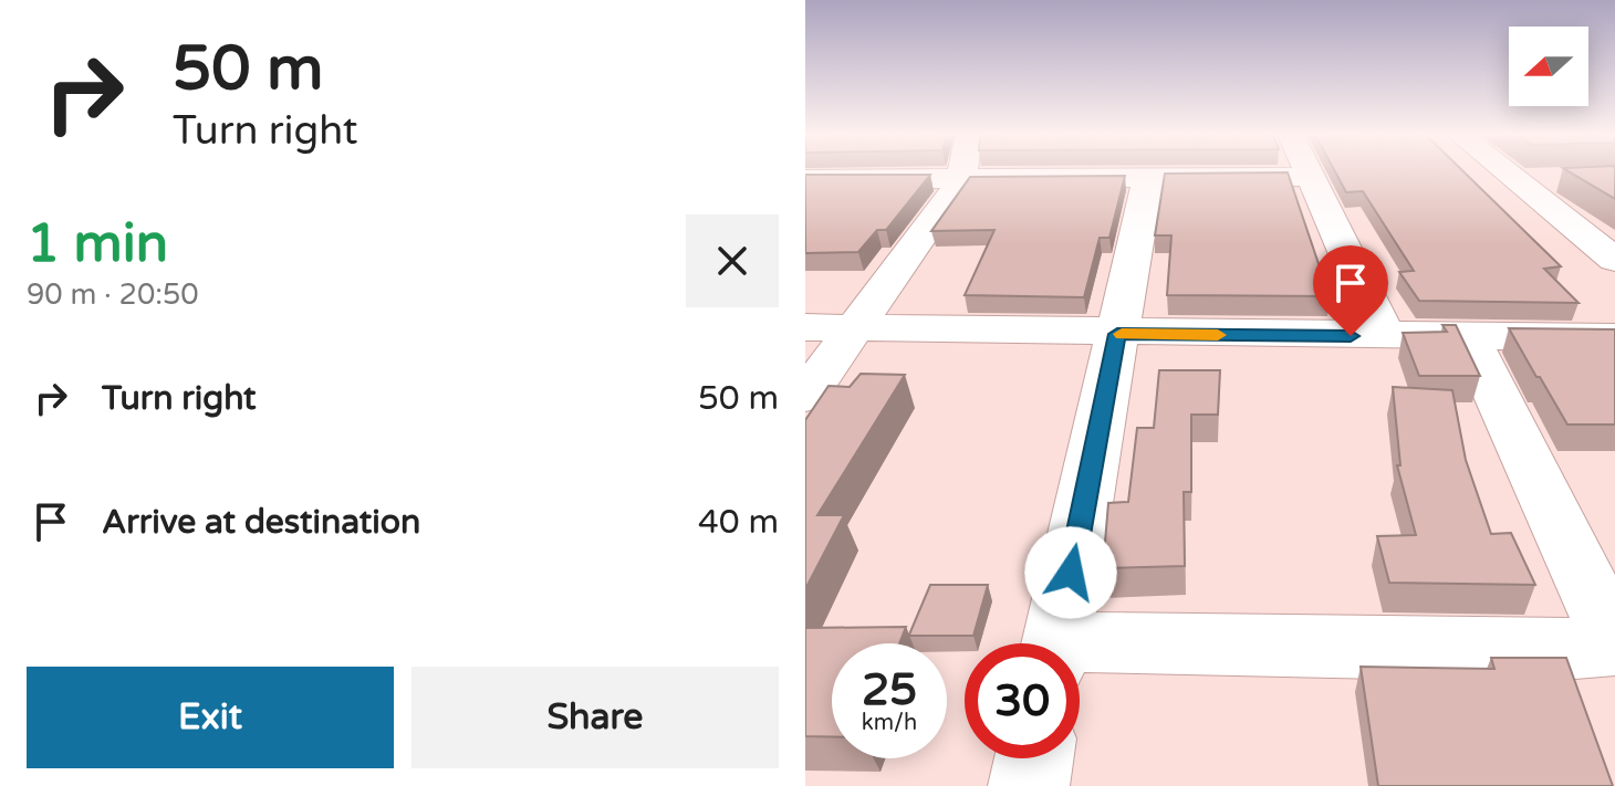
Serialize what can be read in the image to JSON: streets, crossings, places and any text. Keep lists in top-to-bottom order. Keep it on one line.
{"north":"left","page":{"turn":["50 m","Turn right"],"heading":["1 min","90 m · 20:50"],"list":[{"name":"Turn right","value":"50 m"},{"name":"Arrive at destination","value":"40 m"}],"speed":"25 km/h","limit":"30","buttons":["Exit","Share"]}}
